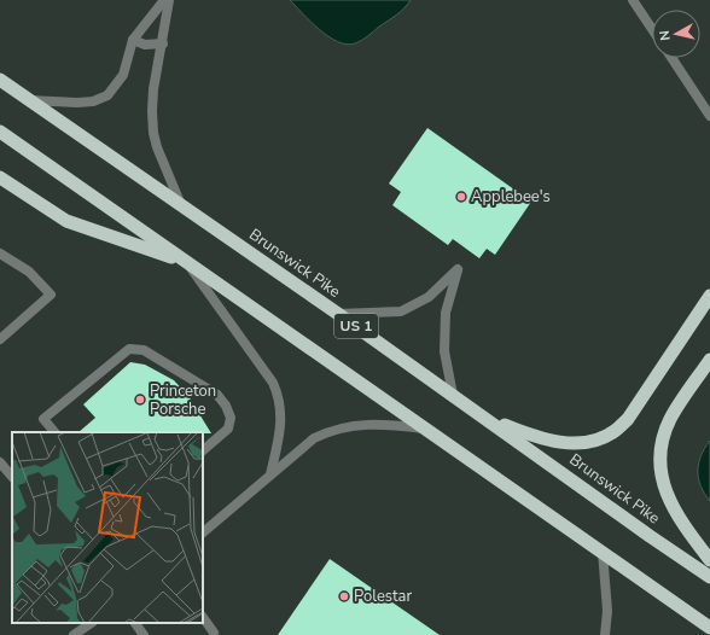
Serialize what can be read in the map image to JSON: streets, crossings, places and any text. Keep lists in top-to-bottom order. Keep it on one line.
{"streets":{"highway":["Brunswick Pike","US 1"]},"places":["Applebee's","Princeton Porsche","Polestar"],"north":"left"}
